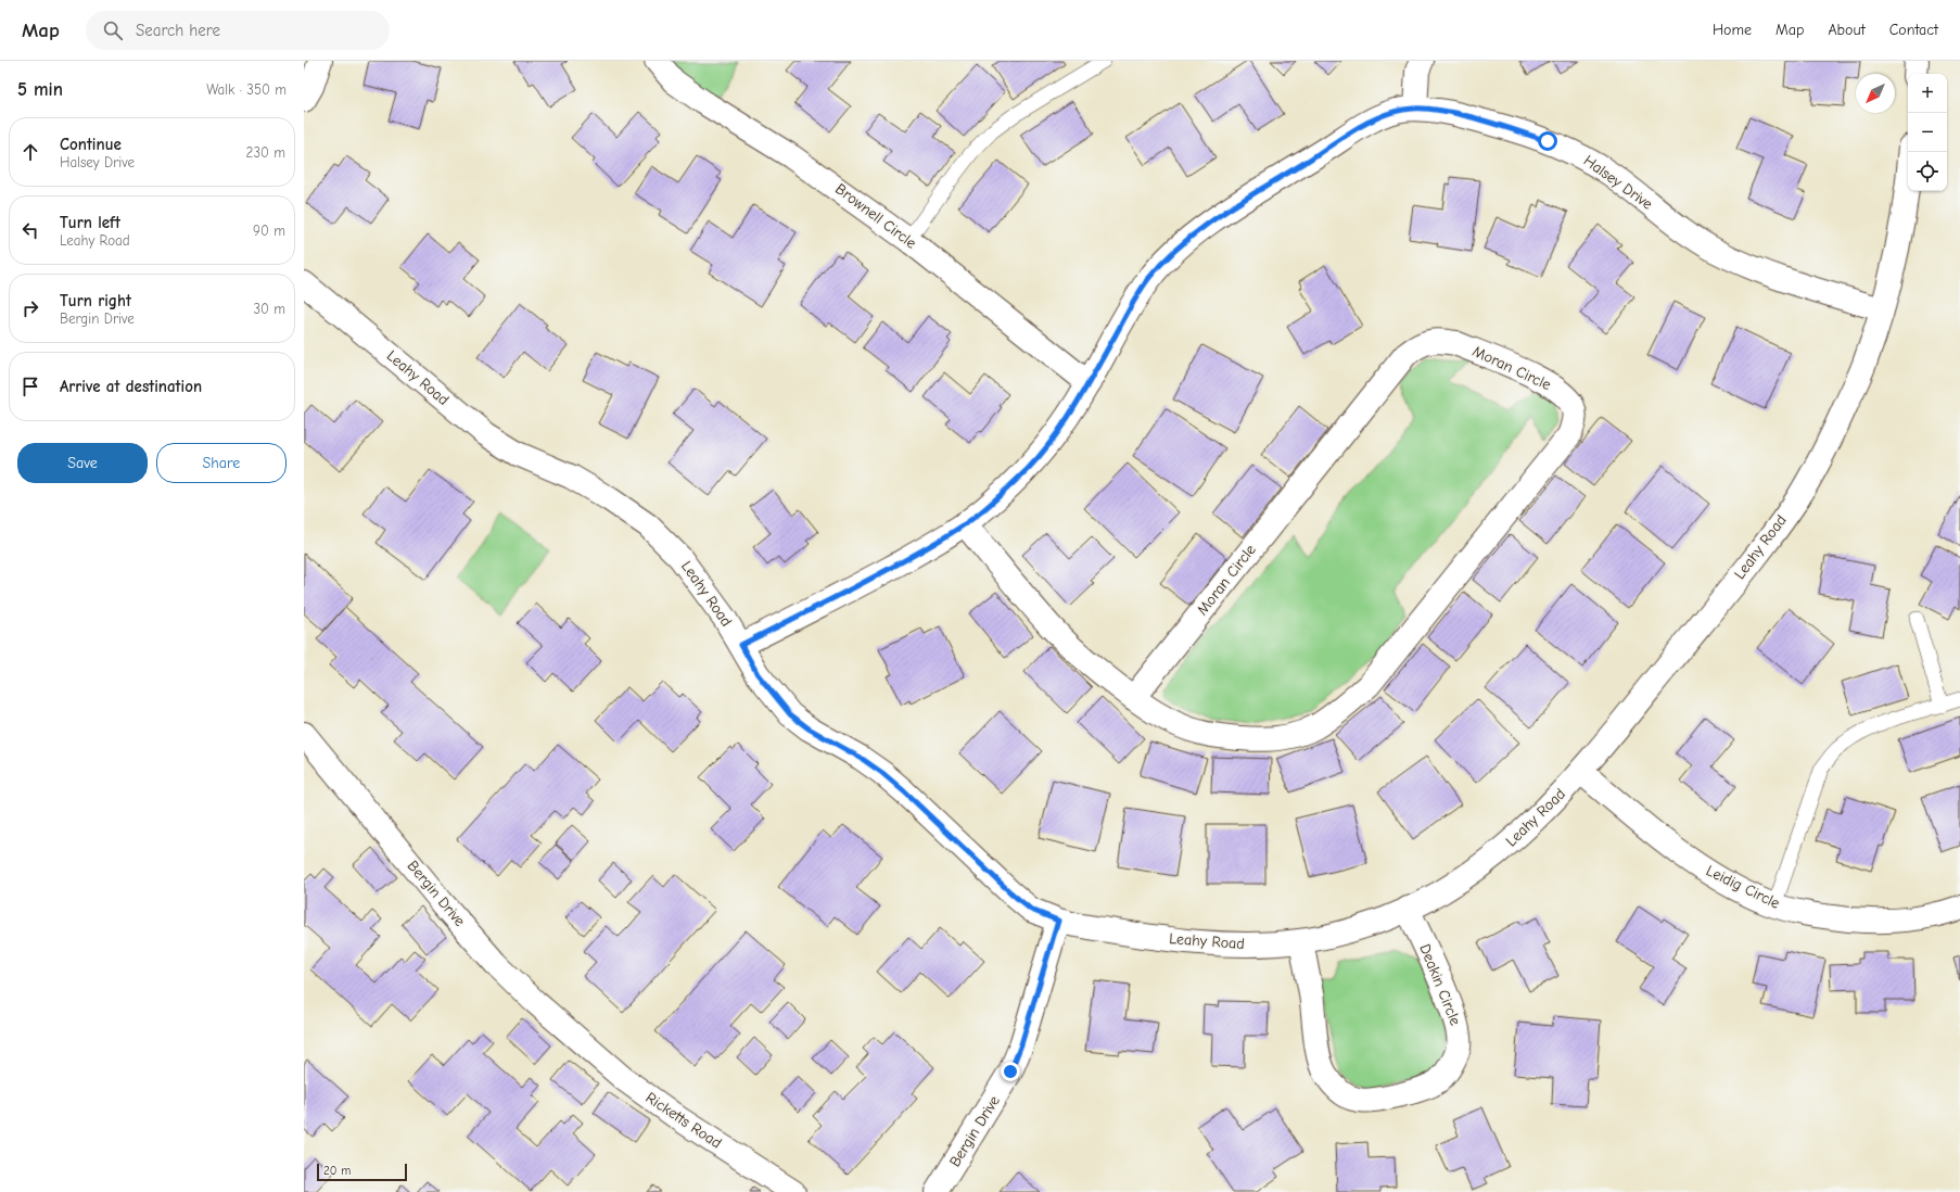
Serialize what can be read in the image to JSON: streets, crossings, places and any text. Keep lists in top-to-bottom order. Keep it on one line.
{"streets":{"street":["Halsey Drive","Brownell Circle","Moran Circle","Leahy Road","Leidig Circle","Bergin Drive","Deakin Circle","Ricketts Road"]},"crossings":[["Halsey Drive","Brownell Circle"],["Halsey Drive","Moran Circle"],["Halsey Drive","Leahy Road"],["Leahy Road","Leidig Circle"],["Leahy Road","Bergin Drive"],["Leahy Road","Deakin Circle"],["Bergin Drive","Ricketts Road"]],"scale_bar":"20 m","north":"bottom left","page":{"header":"Map","search":"Search here","nav":["Home","Map","About","Contact"],"heading":["5 min","Walk · 350 m"],"map_buttons":["+","−"],"list":[["Continue","Halsey Drive","230 m"],["Turn left","Leahy Road","90 m"],["Turn right","Bergin Drive","30 m"],"Arrive at destination"],"buttons":["Save","Share"],"scale":"20 m"}}
